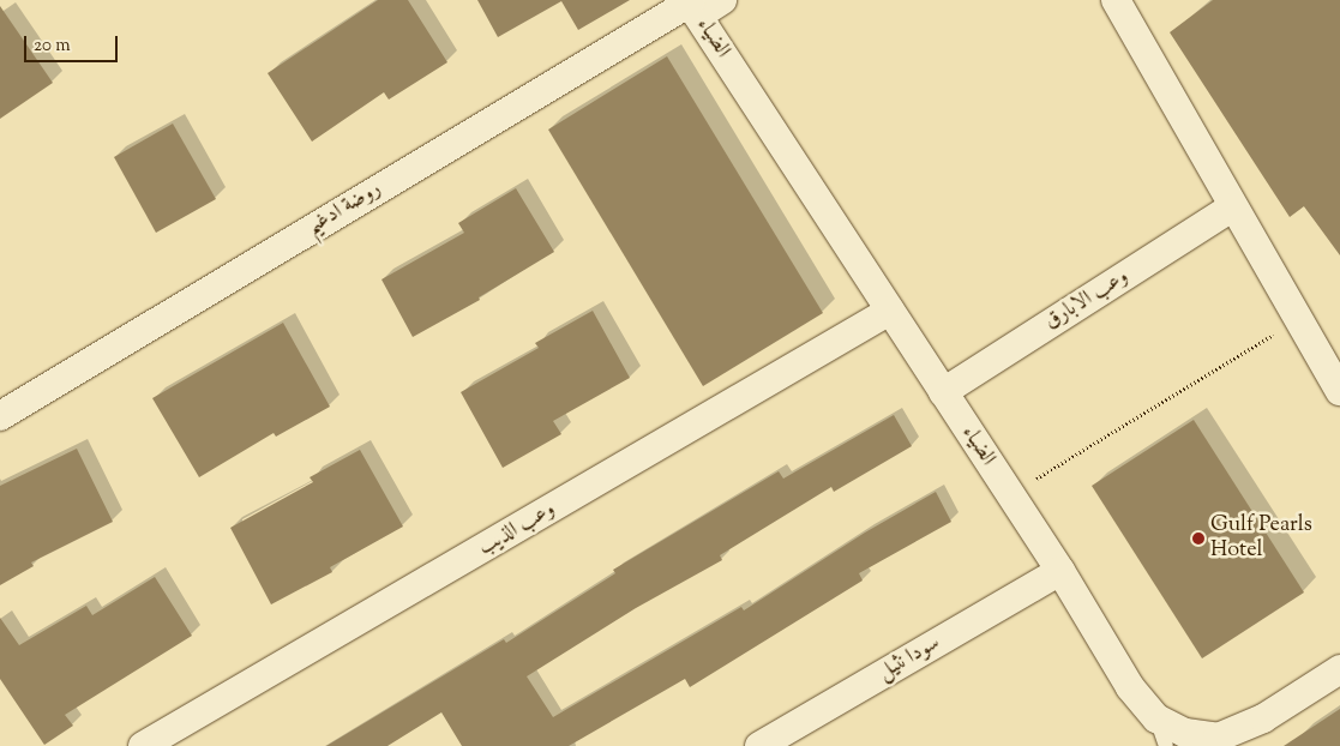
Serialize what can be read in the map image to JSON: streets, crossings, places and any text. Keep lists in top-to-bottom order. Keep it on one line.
{"streets":{"street":["الضياء","روضة ادغيم","وعب الابارق","وعب الذيب","سودا نثيل"]},"crossings":[["الضياء","روضة ادغيم"],["الضياء","وعب الابارق"],["الضياء","وعب الذيب"],["الضياء","سودا نثيل"]],"places":["Gulf Pearls Hotel"],"scale_bar":"20 m"}
